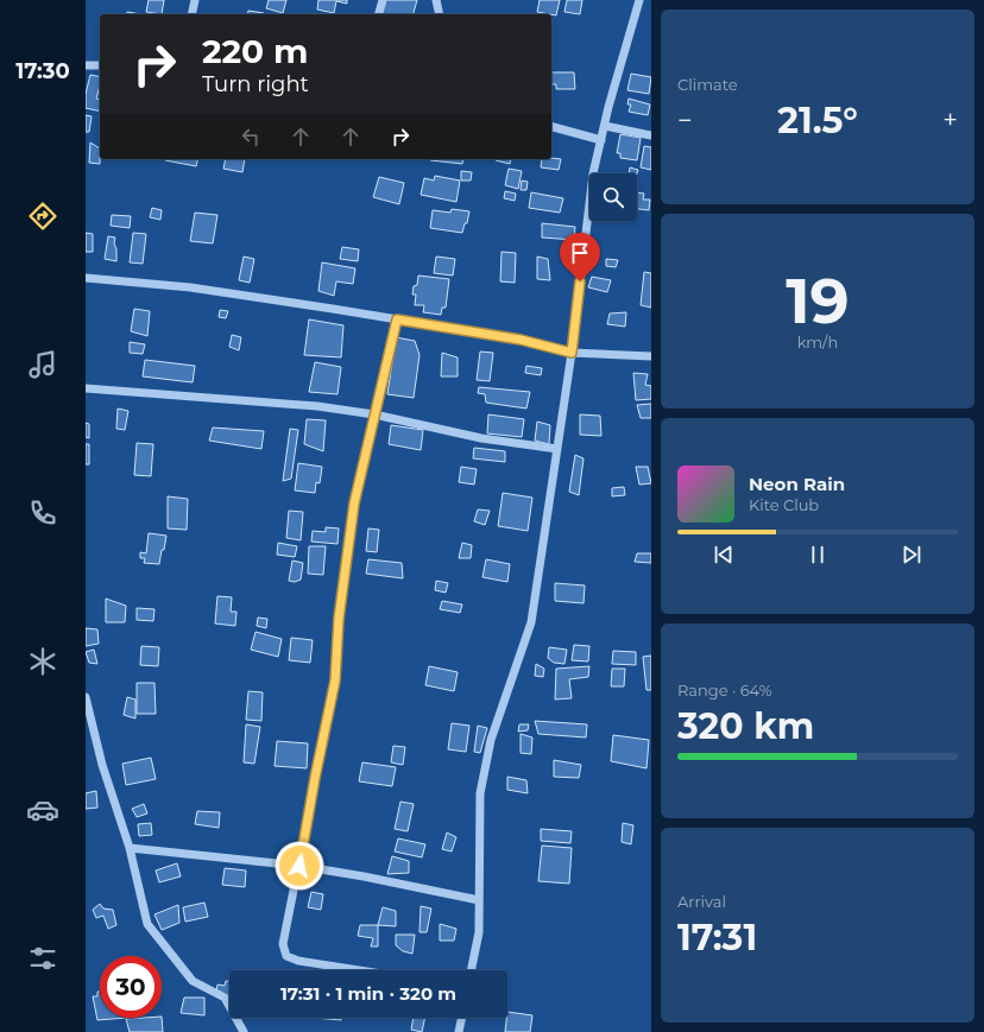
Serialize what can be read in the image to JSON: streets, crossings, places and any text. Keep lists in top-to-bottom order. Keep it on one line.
{"page":{"tabs":"17:30","tile":["Climate",["19","km/h"],["Range · 64%","320 km"],["Arrival","17:31"]],"turn":["220 m","Turn right"],"heat":["−","21.5°","+"],"song":["Neon Rain","Kite Club"],"limit":"30","trip":"17:31 · 1 min · 320 m"}}
